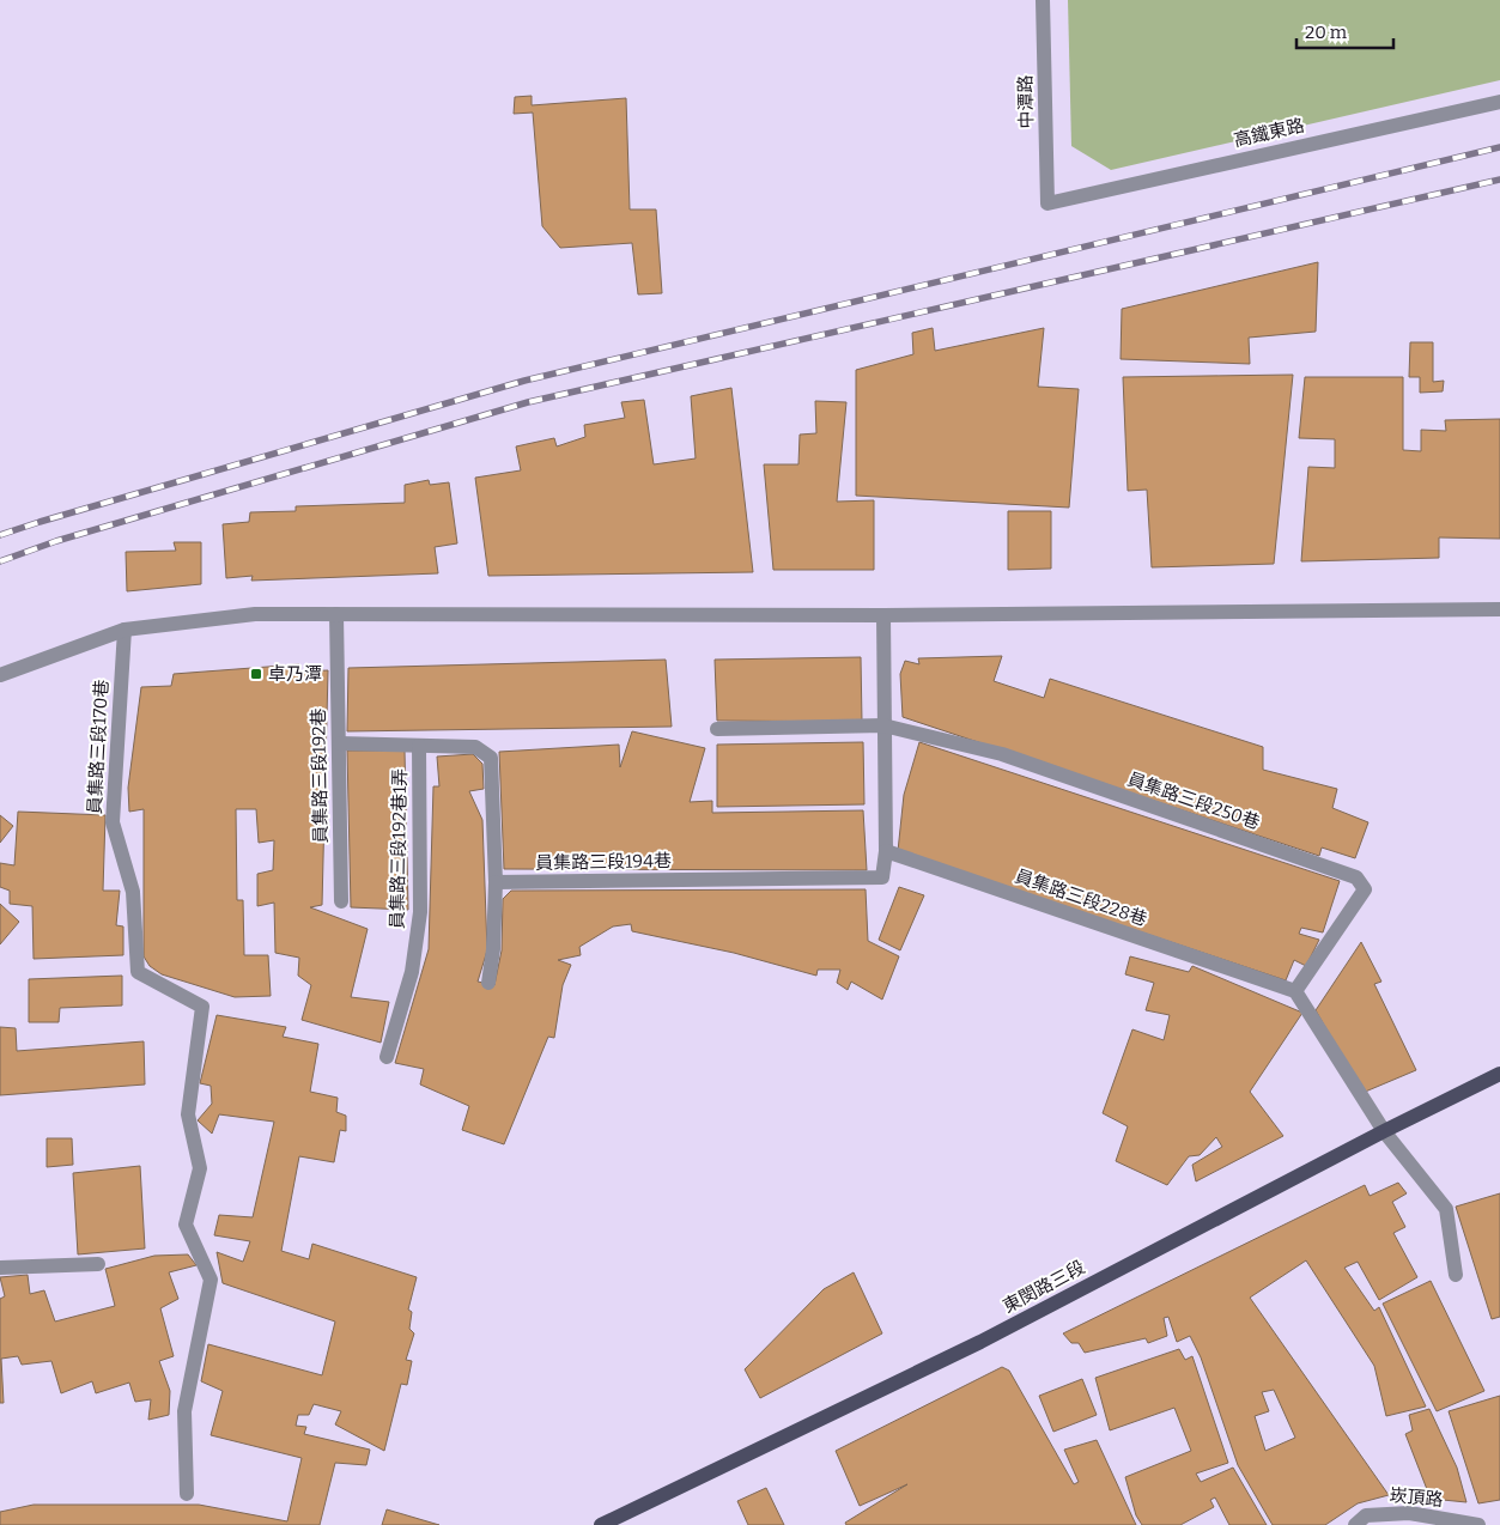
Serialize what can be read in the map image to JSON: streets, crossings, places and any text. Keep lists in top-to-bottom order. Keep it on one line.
{"streets":{"main road":["東閔路三段"],"street":["中潭路","高鐵東路","員集路三段170巷","員集路三段192巷","員集路三段250巷","員集路三段192巷1弄","員集路三段194巷","員集路三段228巷","崁頂路"]},"crossings":[["中潭路","高鐵東路"],["員集路三段250巷","員集路三段228巷"],["員集路三段194巷","員集路三段228巷"]],"places":{"transit":["卓乃潭"]},"scale_bar":"20 m"}
